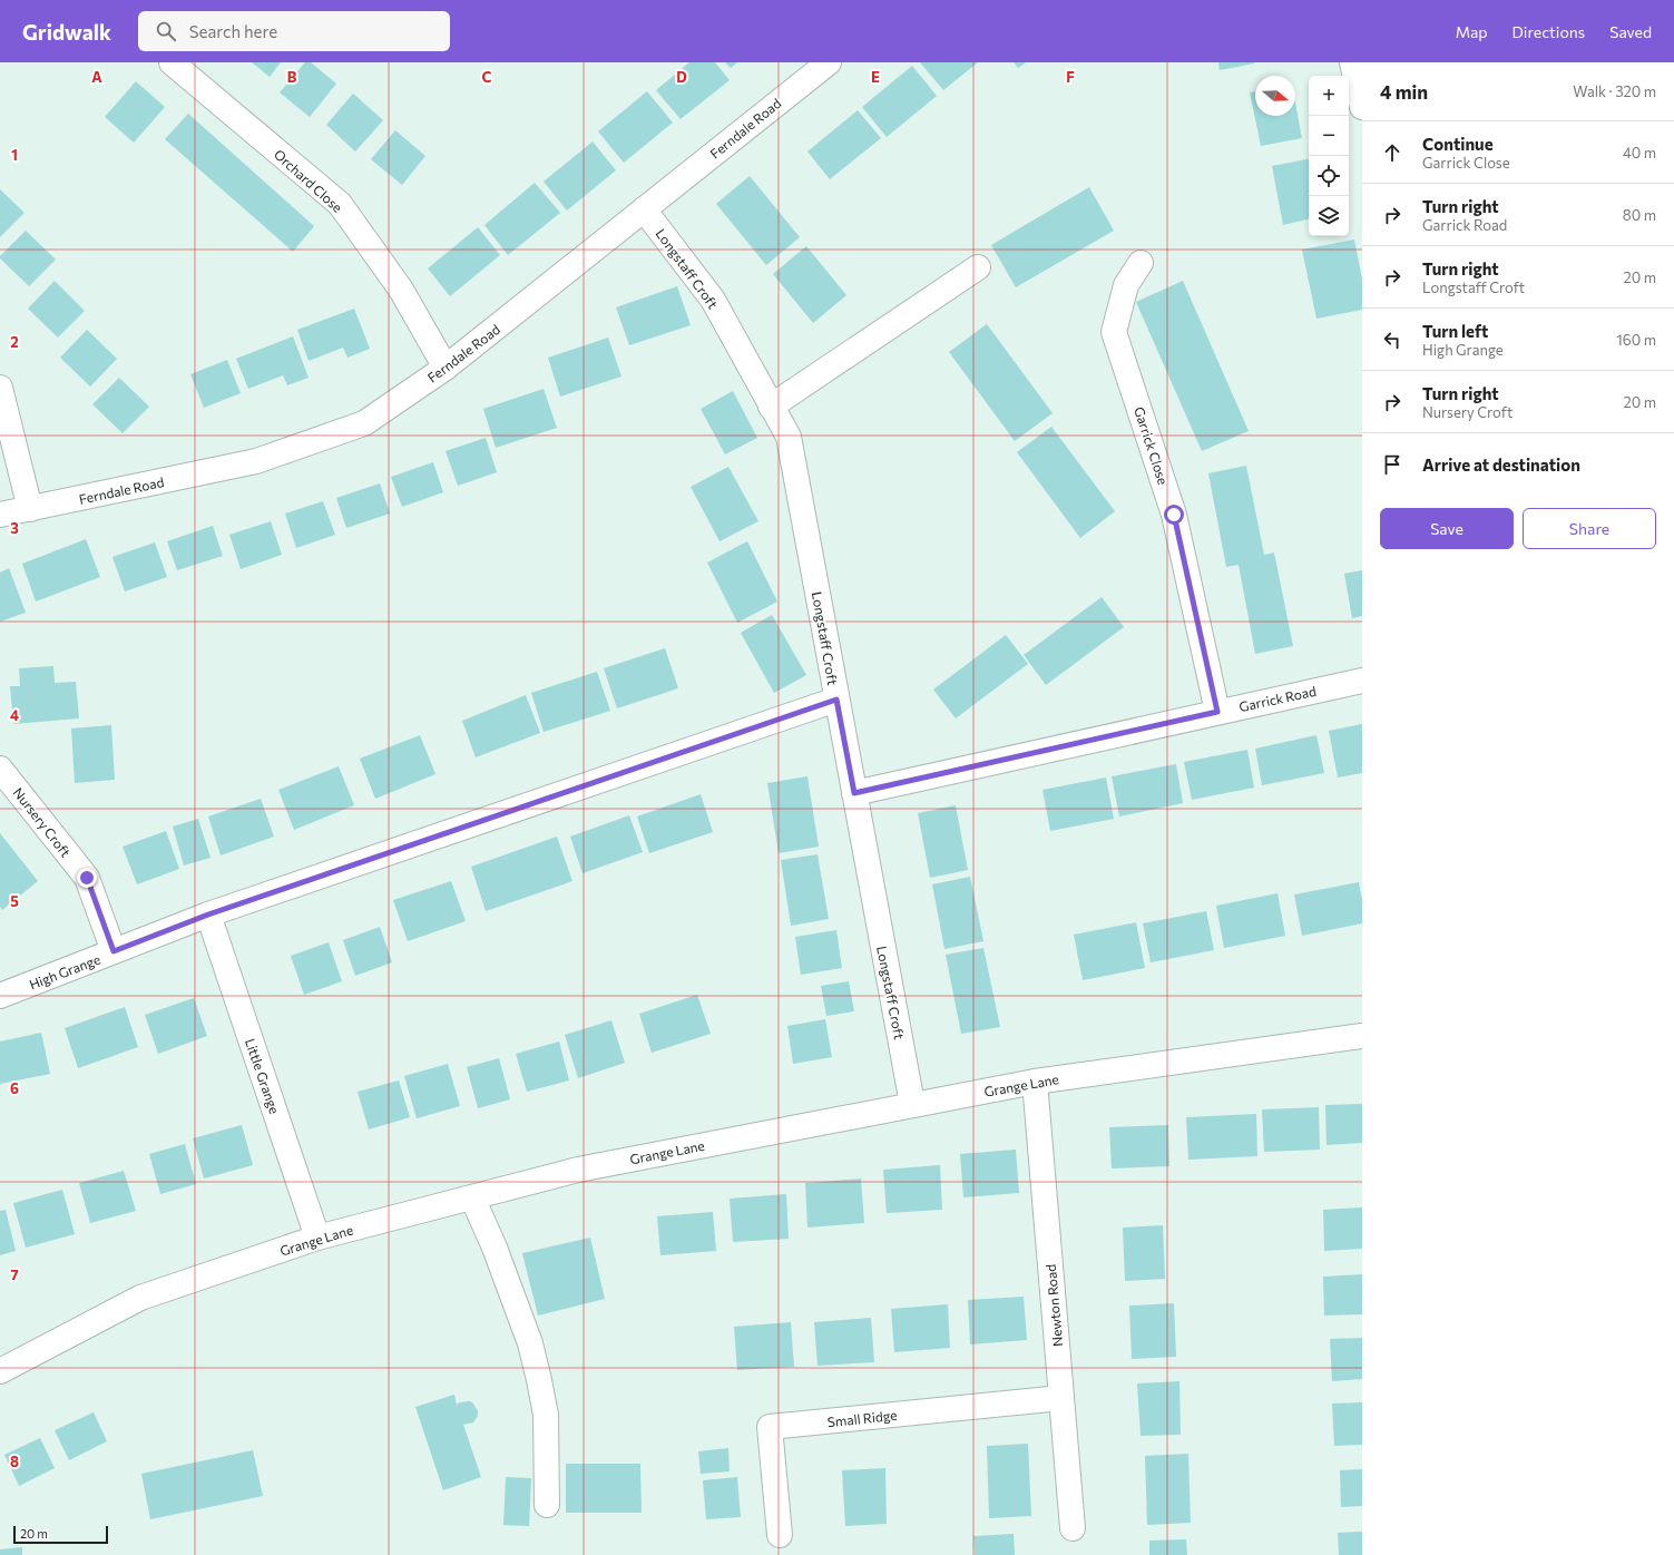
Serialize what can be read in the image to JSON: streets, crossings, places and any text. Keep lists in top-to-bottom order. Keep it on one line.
{"streets":{"street":["Ferndale Road","Orchard Close","Longstaff Croft","Garrick Close","Garrick Road","Nursery Croft","High Grange","Little Grange","Grange Lane","Newton Road","Small Ridge"]},"crossings":[["Ferndale Road","Orchard Close"],["Ferndale Road","Longstaff Croft"],["Longstaff Croft","Garrick Road"],["Longstaff Croft","High Grange"],["Longstaff Croft","Grange Lane"],["Garrick Close","Garrick Road"],["Nursery Croft","High Grange"],["High Grange","Little Grange"],["Little Grange","Grange Lane"],["Grange Lane","Newton Road"],["Newton Road","Small Ridge"]],"scale_bar":"20 m","north":"right","page":{"header":"Gridwalk","search":"Search here","nav":["Map","Directions","Saved"],"heading":["4 min","Walk · 320 m"],"map_buttons":["+","−"],"list":[["Continue","Garrick Close","40 m"],["Turn right","Garrick Road","80 m"],["Turn right","Longstaff Croft","20 m"],["Turn left","High Grange","160 m"],["Turn right","Nursery Croft","20 m"],"Arrive at destination"],"buttons":["Save","Share"],"scale":"20 m"},"grid":{"columns":["A","B","C","D","E","F"],"rows":["1","2","3","4","5","6","7","8"]}}
